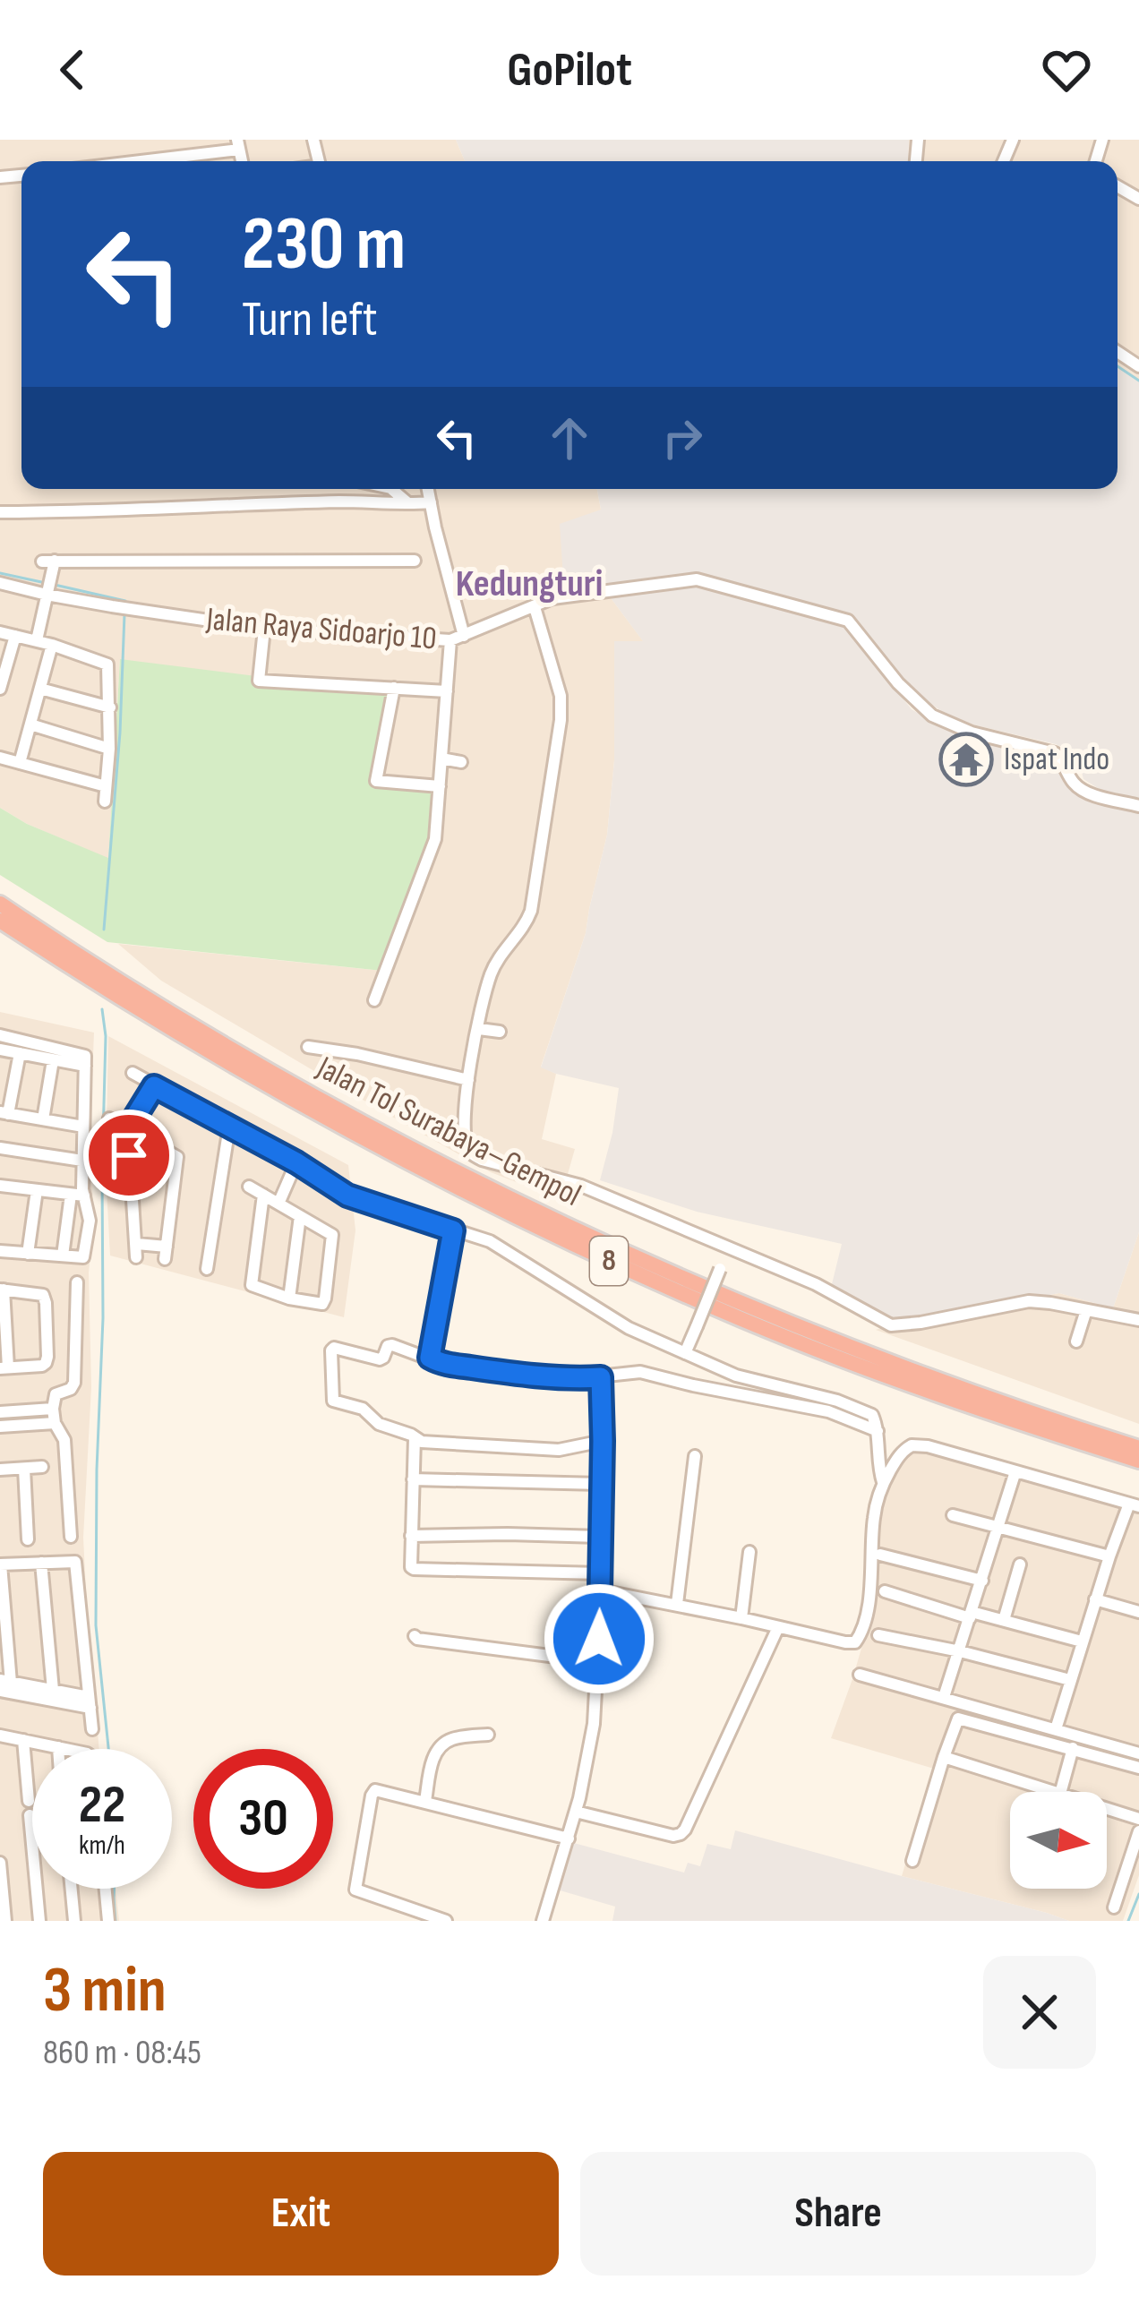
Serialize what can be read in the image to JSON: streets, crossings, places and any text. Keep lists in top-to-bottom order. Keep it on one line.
{"streets":{"highway":["Jalan Tol Surabaya–Gempol","8"],"street":["Jalan Raya Sidoarjo 10"]},"districts":["Kedungturi"],"places":{"temple":["Ispat Indo"]},"north":"right","page":{"header":"GoPilot","turn":["230 m","Turn left"],"speed":"22 km/h","limit":"30","heading":["3 min","860 m · 08:45"],"buttons":["Exit","Share"]}}
